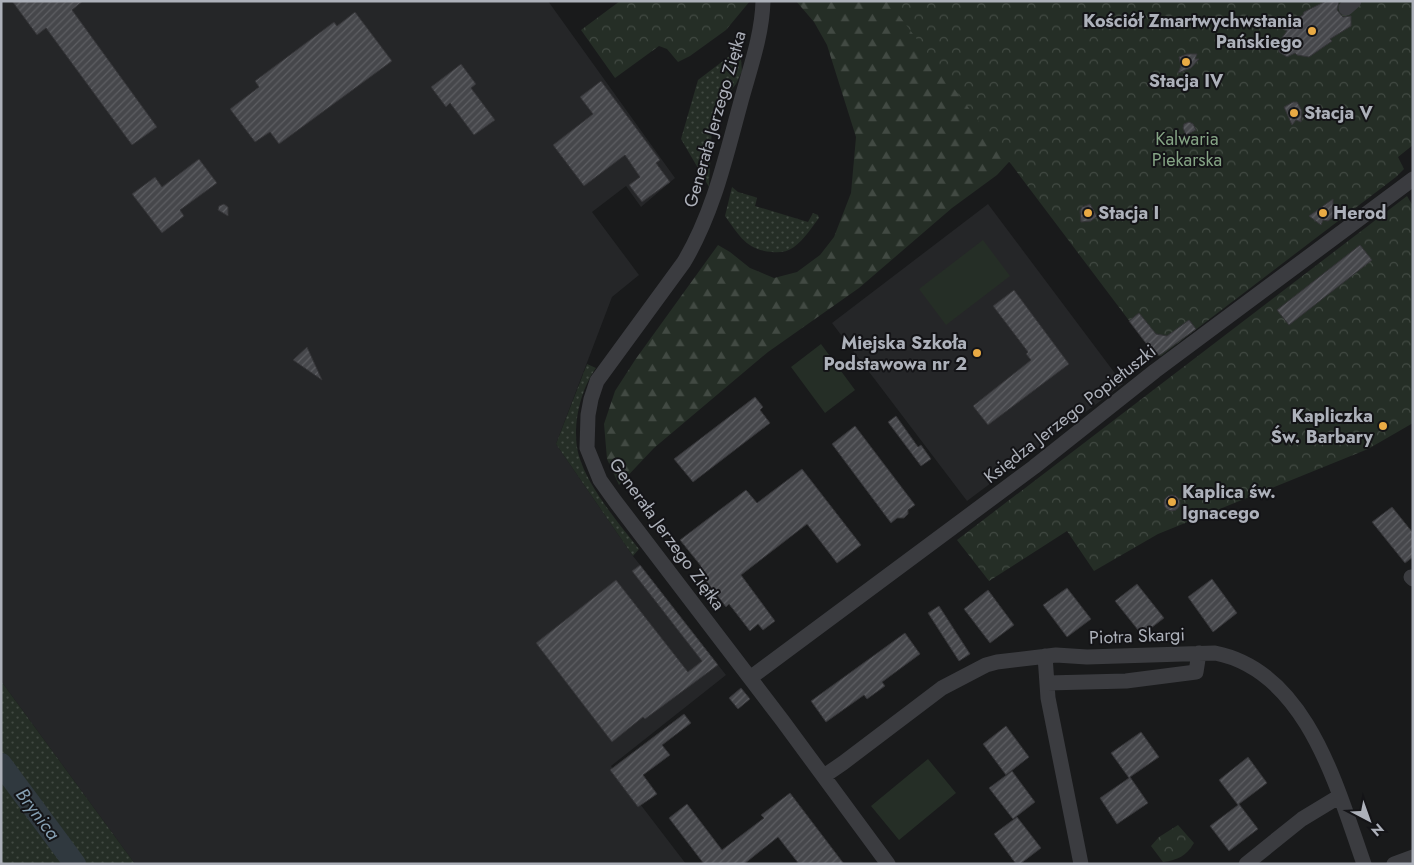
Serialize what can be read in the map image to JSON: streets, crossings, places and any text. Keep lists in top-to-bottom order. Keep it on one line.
{"streets":{"street":["Generała Jerzego Ziętka","Księdza Jerzego Popiełuszki","Piotra Skargi"]},"crossings":[["Generała Jerzego Ziętka","Księdza Jerzego Popiełuszki"],["Generała Jerzego Ziętka","Piotra Skargi"]],"water":["Brynica"],"parks":["Kalwaria Piekarska"],"places":["Kościół Zmartwychwstania Pańskiego","Stacja IV","Stacja V","Stacja I","Herod","Miejska Szkoła Podstawowa nr 2","Kapliczka Św. Barbary","Kaplica św. Ignacego"],"north":"bottom right"}
